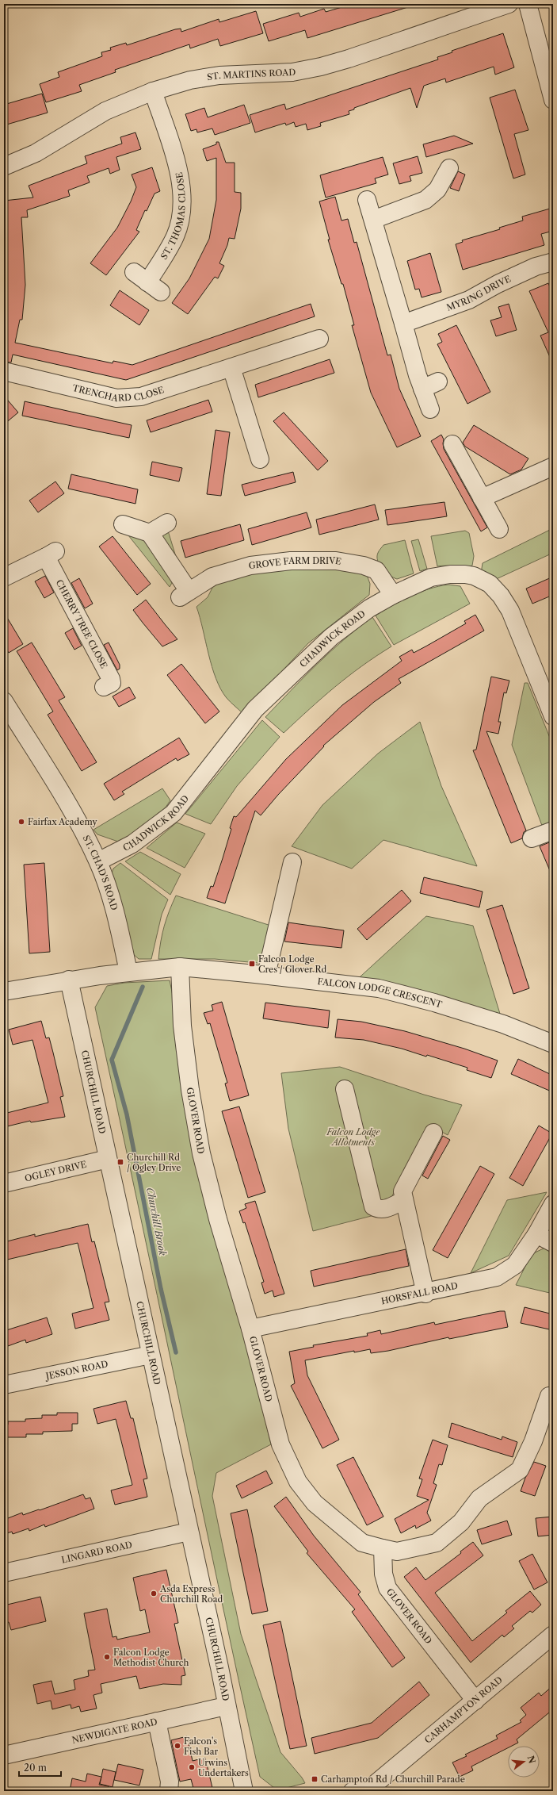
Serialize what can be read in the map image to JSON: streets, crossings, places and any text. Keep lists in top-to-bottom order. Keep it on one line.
{"streets":{"street":["ST. MARTINS ROAD","ST. THOMAS CLOSE","MYRING DRIVE","TRENCHARD CLOSE","GROVE FARM DRIVE","CHERRY TREE CLOSE","CHADWICK ROAD","ST. CHAD'S ROAD","FALCON LODGE CRESCENT","CHURCHILL ROAD","GLOVER ROAD","OGLEY DRIVE","HORSFALL ROAD","JESSON ROAD","LINGARD ROAD","CARHAMPTON ROAD","NEWDIGATE ROAD"]},"crossings":[["ST. MARTINS ROAD","ST. THOMAS CLOSE"],["GROVE FARM DRIVE","CHADWICK ROAD"],["CHADWICK ROAD","ST. CHAD'S ROAD"],["ST. CHAD'S ROAD","FALCON LODGE CRESCENT"],["FALCON LODGE CRESCENT","CHURCHILL ROAD"],["FALCON LODGE CRESCENT","GLOVER ROAD"],["CHURCHILL ROAD","OGLEY DRIVE"],["CHURCHILL ROAD","JESSON ROAD"],["CHURCHILL ROAD","LINGARD ROAD"],["CHURCHILL ROAD","NEWDIGATE ROAD"],["GLOVER ROAD","HORSFALL ROAD"],["GLOVER ROAD","CARHAMPTON ROAD"]],"water":["Churchill Brook"],"parks":["Falcon Lodge Allotments"],"places":{"other":["Fairfax Academy","Asda Express Churchill Road","Falcon Lodge Methodist Church","Falcon's Fish Bar","Urwins Undertakers"],"transit":["Falcon Lodge Cres / Glover Rd","Churchill Rd / Ogley Drive","Carhampton Rd / Churchill Parade"]},"scale_bar":"20 m","north":"right"}
